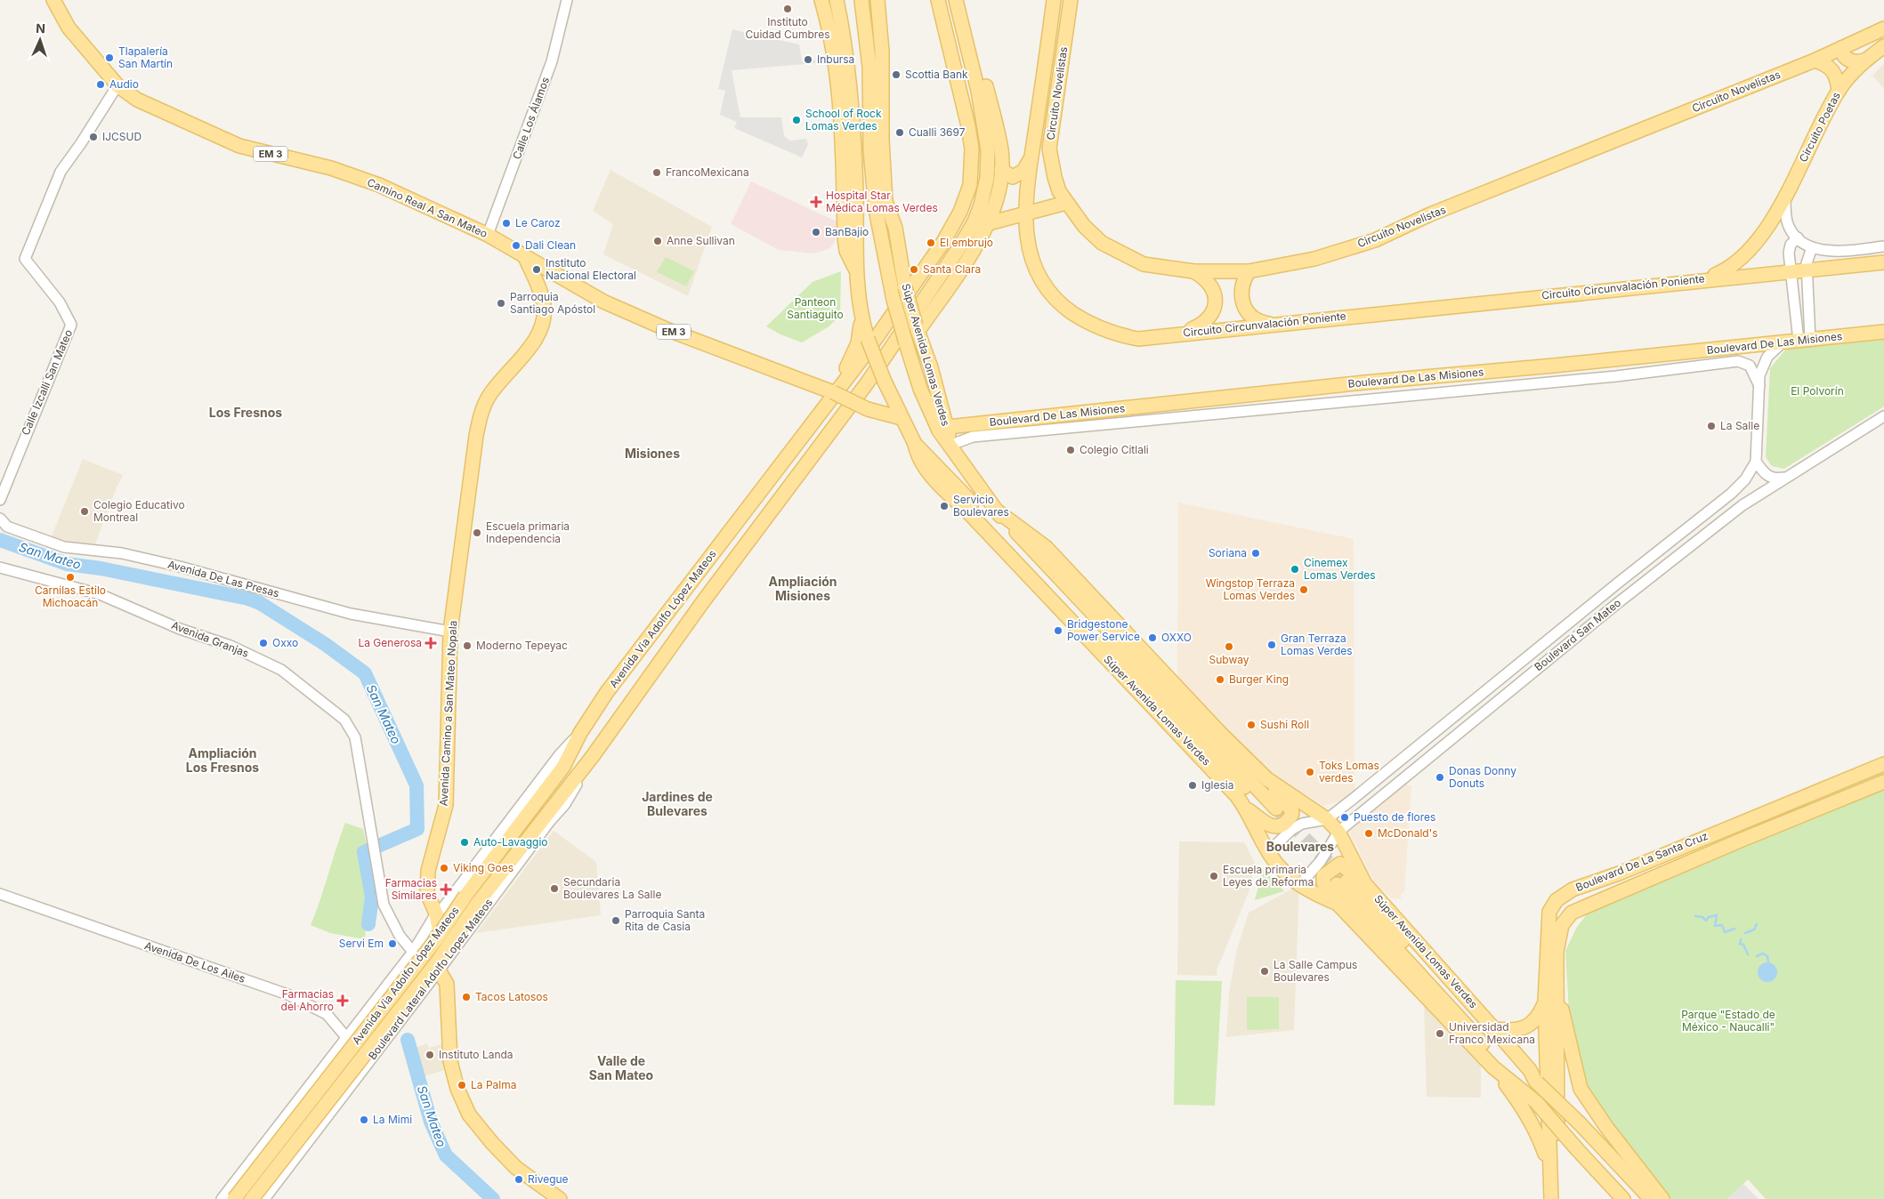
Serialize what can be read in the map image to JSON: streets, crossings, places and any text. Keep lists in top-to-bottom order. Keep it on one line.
{"streets":{"main road":["Circuito Novelistas","Circuito Poetas","EM 3","Camino Real A San Mateo","Circuito Circunvalación Poniente","Boulevard De Las Misiones","Súper Avenida Lomas Verdes","Avenida Via Adolfo López Mateos","Avenida Camino a San Mateo Nopala","Boulevard De La Santa Cruz"],"street":["Calle Los Álamos","Calle Izcalli San Mateo","Avenida De Las Presas","Boulevard San Mateo","Avenida Granjas","Avenida De Los Ailes","Boulevard Lateral Adolfo Lopez Mateos"]},"crossings":[["Calle Los Álamos","Camino Real A San Mateo"],["Circuito Poetas","Circuito Circunvalación Poniente"],["Camino Real A San Mateo","Súper Avenida Lomas Verdes"],["Camino Real A San Mateo","Calle Izcalli San Mateo"],["Camino Real A San Mateo","Avenida Camino a San Mateo Nopala"],["Boulevard De Las Misiones","Súper Avenida Lomas Verdes"],["Súper Avenida Lomas Verdes","Boulevard San Mateo"],["Avenida De Las Presas","Avenida Camino a San Mateo Nopala"],["Avenida Via Adolfo López Mateos","Boulevard Lateral Adolfo Lopez Mateos"],["Avenida Granjas","Avenida Camino a San Mateo Nopala"],["Avenida Granjas","Boulevard Lateral Adolfo Lopez Mateos"],["Avenida Camino a San Mateo Nopala","Boulevard Lateral Adolfo Lopez Mateos"],["Avenida De Los Ailes","Boulevard Lateral Adolfo Lopez Mateos"]],"districts":["Los Fresnos","Misiones","Ampliación Misiones","Ampliación Los Fresnos","Jardines de Bulevares","Boulevares","Valle de San Mateo"],"water":["San Mateo"],"parks":["Panteon Santiaguito","El Polvorín","Parque \"Estado de México - Naucalli\""],"places":{"other":["Instituto Cuidad Cumbres","Tlapalería San Martín","Inbursa","Scottia Bank","Audio","School of Rock Lomas Verdes","Cualli 3697","IJCSUD","FrancoMexicana","Le Caroz","BanBajio","Anne Sullivan","El embrujo","Dali Clean","Instituto Nacional Electoral","Santa Clara","Parroquia Santiago Apóstol","La Salle","Colegio Citlali","Servicio Boulevares","Colegio Educativo Montreal","Escuela primaria Independencia","Soriana","Cinemex Lomas Verdes","Carnilas Estilo Michoacán","Wingstop Terraza Lomas Verdes","Bridgestone Power Service","OXXO","Oxxo","Gran Terraza Lomas Verdes","Moderno Tepeyac","Subway","Burger King","Sushi Roll","Toks Lomas verdes","Donas Donny Donuts","Iglesia","Puesto de flores","McDonald's","Auto-Lavaggio","Viking Goes","Escuela primaria Leyes de Reforma","Secundaria Boulevares La Salle","Parroquia Santa Rita de Casia","Servi Em","La Salle Campus Boulevares","Tacos Latosos","Universidad Franco Mexicana","Instituto Landa","La Palma","La Mimi","Rivegue"],"health":["Hospital Star Médica Lomas Verdes","La Generosa","Farmacias Similares","Farmacias del Ahorro"]},"north":"top"}
